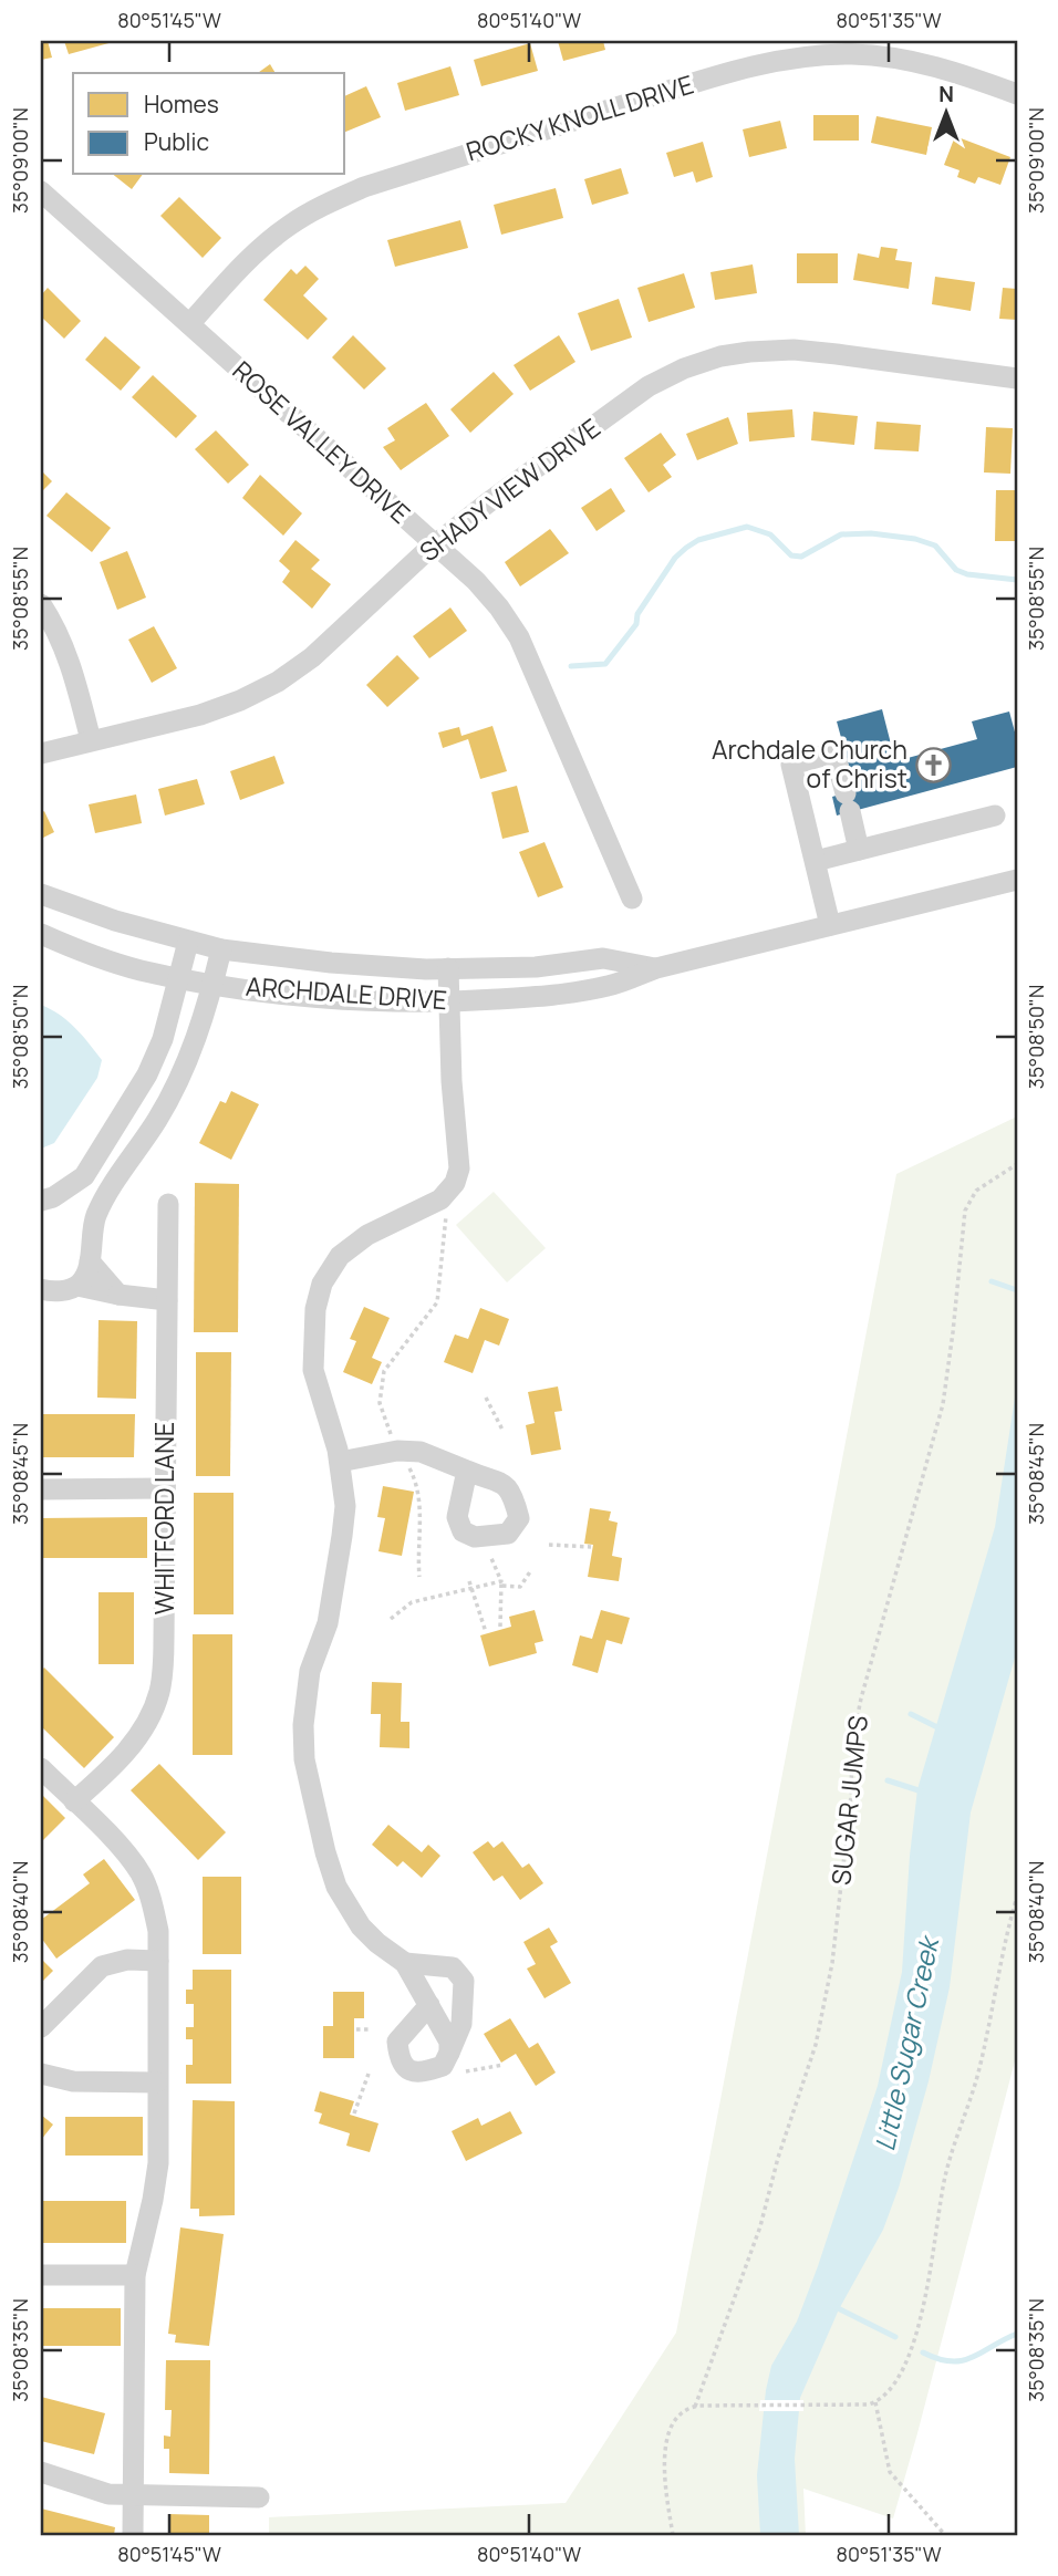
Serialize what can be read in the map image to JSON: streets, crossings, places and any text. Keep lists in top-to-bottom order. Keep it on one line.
{"streets":{"street":["ROCKY KNOLL DRIVE","ROSE VALLEY DRIVE","SHADY VIEW DRIVE","ARCHDALE DRIVE","WHITFORD LANE"],"path":["SUGAR JUMPS"]},"crossings":[["ROCKY KNOLL DRIVE","ROSE VALLEY DRIVE"],["ROSE VALLEY DRIVE","SHADY VIEW DRIVE"]],"water":["Little Sugar Creek"],"places":{"church":["Archdale Church of Christ"]},"legend":["Homes","Public"],"north":"top","coordinates":["80°51'45\"W","80°51'40\"W","80°51'35\"W","35°09'00\"N","35°08'55\"N","35°08'50\"N","35°08'45\"N","35°08'40\"N","35°08'35\"N"]}
